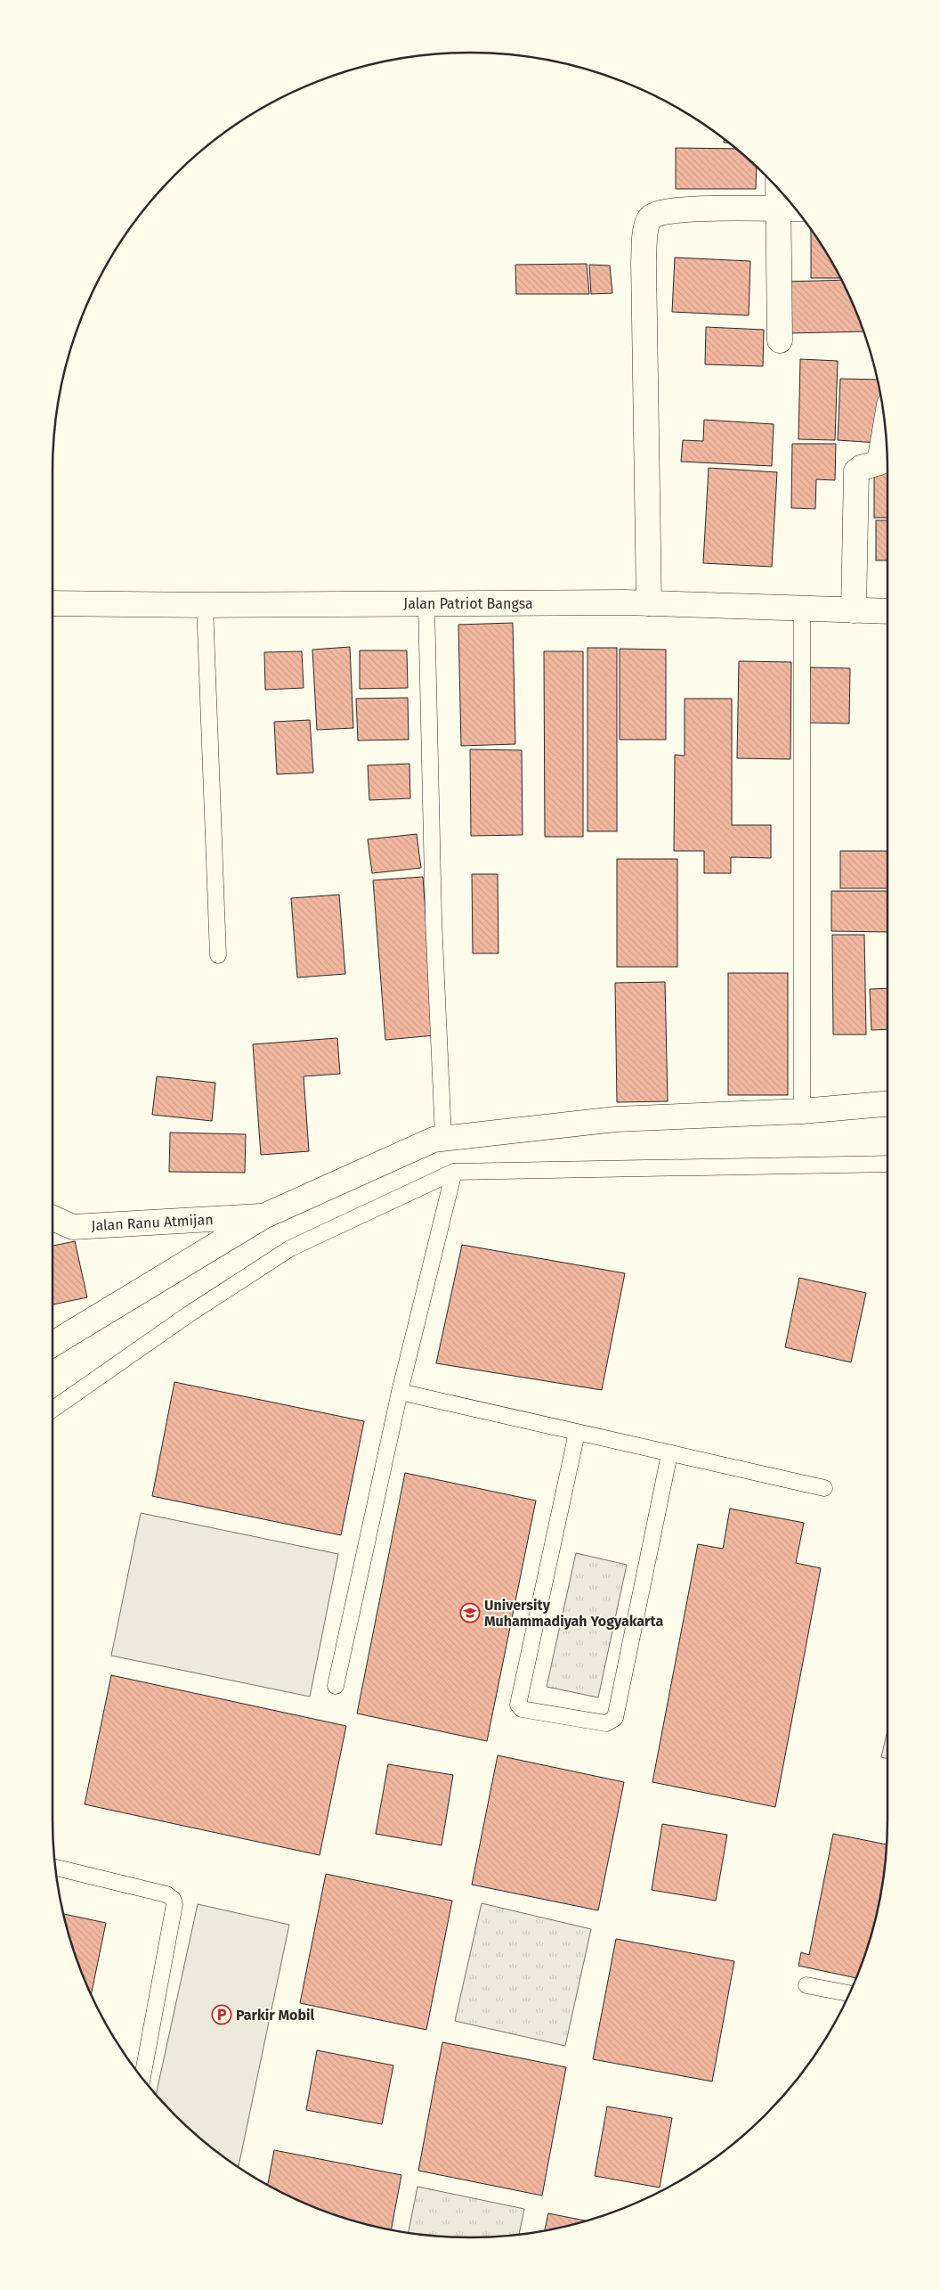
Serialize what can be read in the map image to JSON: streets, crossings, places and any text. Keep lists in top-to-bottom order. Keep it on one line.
{"streets":{"street":["Jalan Patriot Bangsa","Jalan Ranu Atmijan"]},"places":{"school or university":["University Muhammadiyah Yogyakarta"],"parking":["Parkir Mobil"]}}
